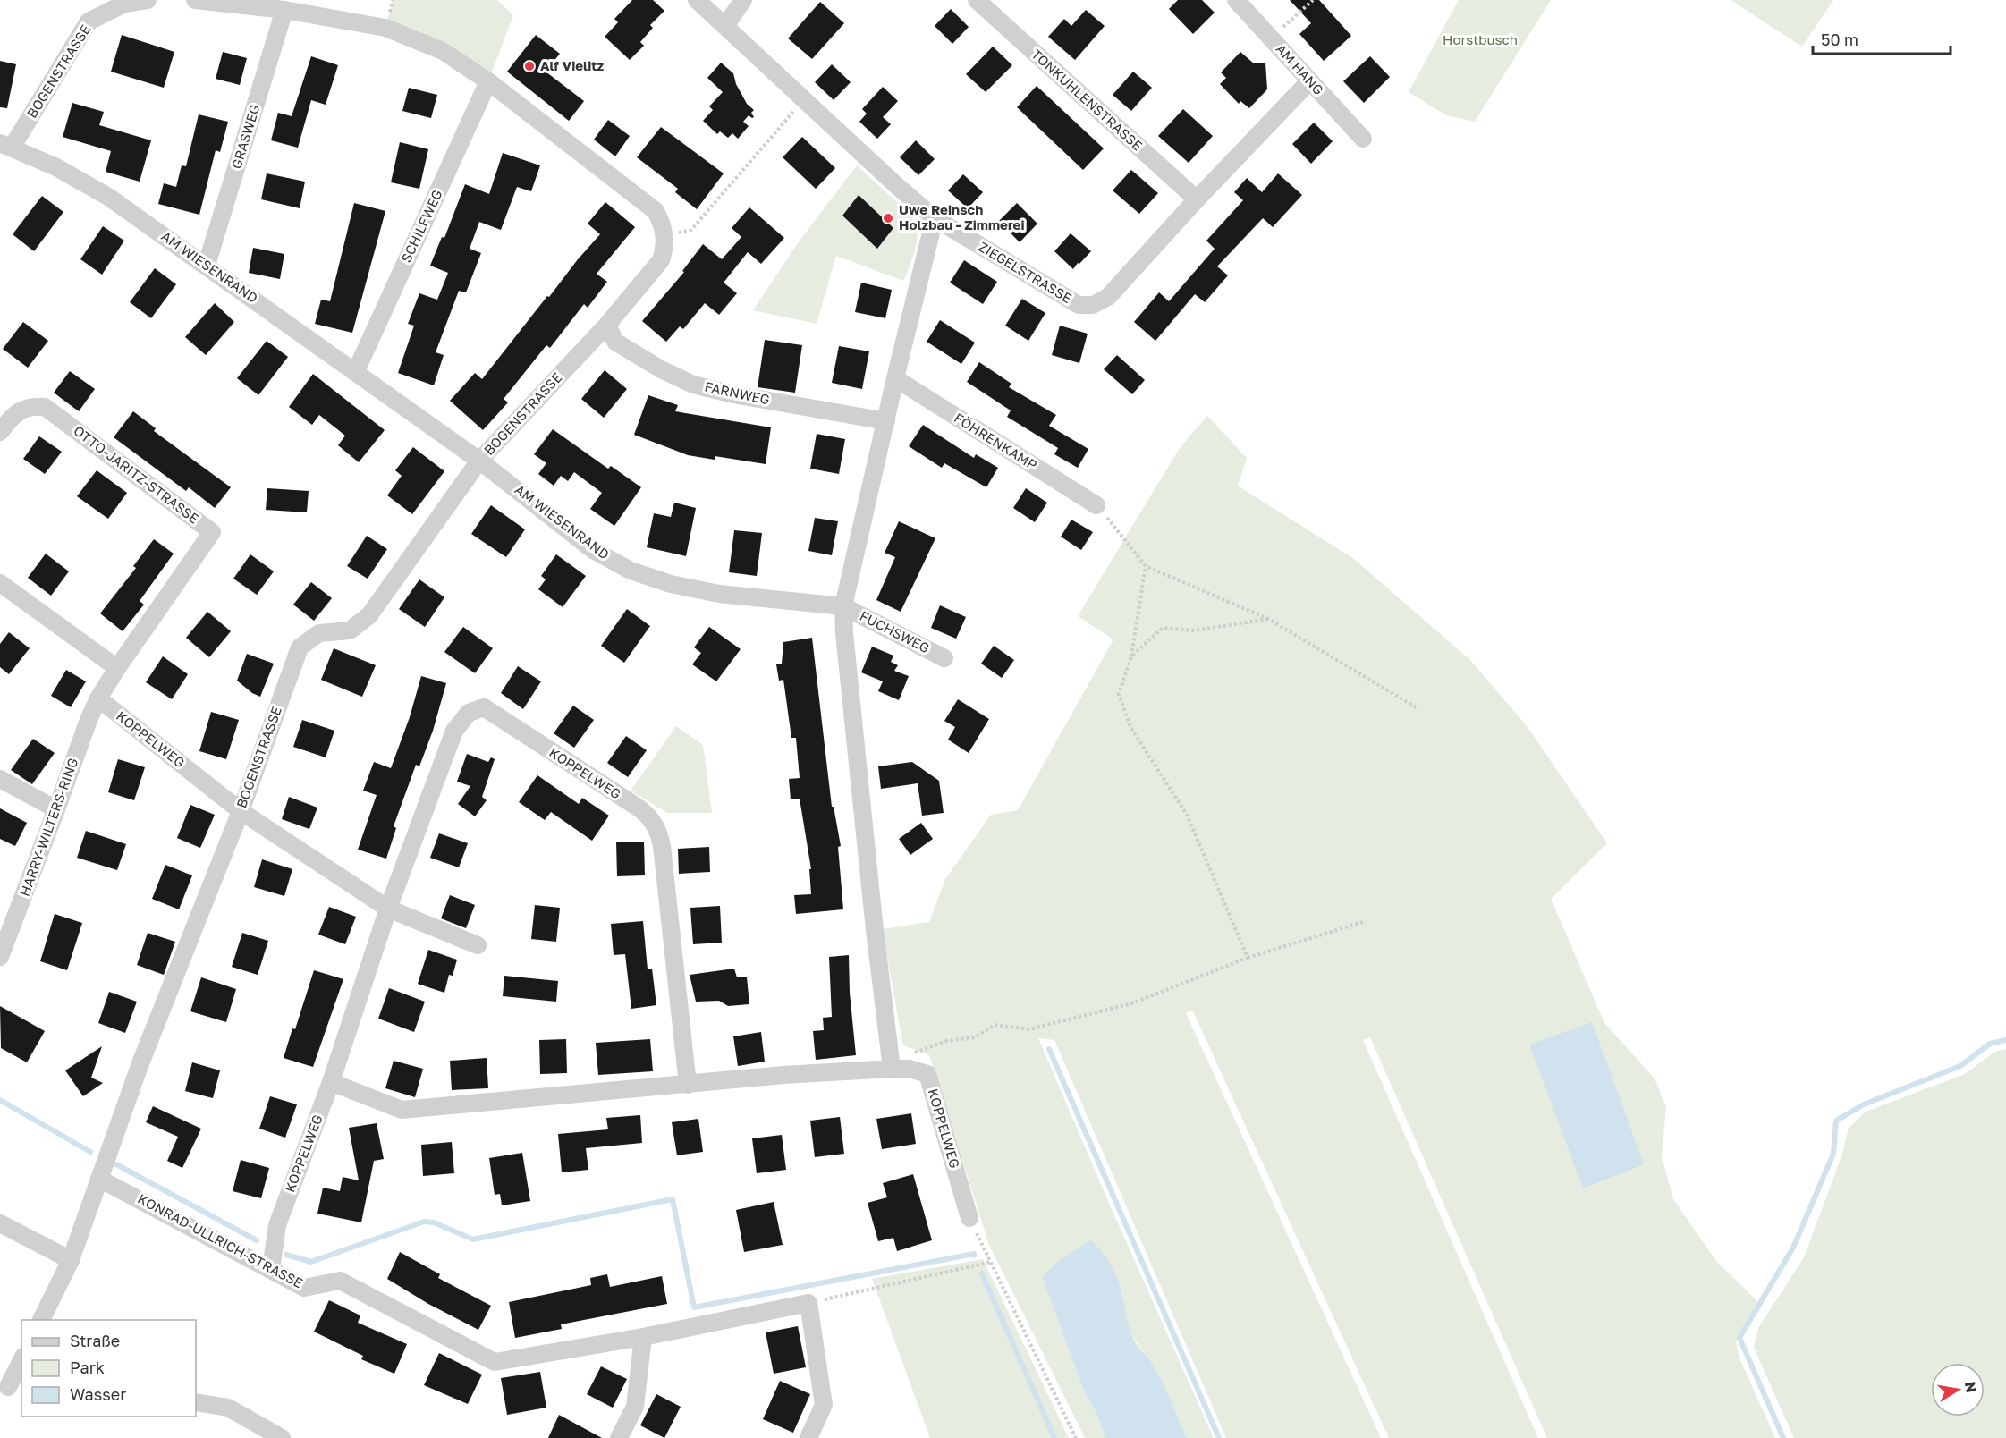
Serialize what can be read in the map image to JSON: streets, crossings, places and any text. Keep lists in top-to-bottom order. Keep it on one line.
{"streets":{"street":["AM HANG","BOGENSTRASSE","TONKUHLENSTRASSE","GRASWEG","SCHILFWEG","AM WIESENRAND","ZIEGELSTRASSE","FARNWEG","FÖHRENKAMP","OTTO-JARITZ-STRASSE","FUCHSWEG","KOPPELWEG","HARRY-WILTERS-RING","KONRAD-ULLRICH-STRASSE"]},"crossings":[["AM HANG","ZIEGELSTRASSE"],["BOGENSTRASSE","AM WIESENRAND"],["BOGENSTRASSE","FARNWEG"],["BOGENSTRASSE","KOPPELWEG"],["BOGENSTRASSE","KONRAD-ULLRICH-STRASSE"],["TONKUHLENSTRASSE","ZIEGELSTRASSE"],["GRASWEG","AM WIESENRAND"],["SCHILFWEG","AM WIESENRAND"],["AM WIESENRAND","FUCHSWEG"],["OTTO-JARITZ-STRASSE","KOPPELWEG"],["OTTO-JARITZ-STRASSE","HARRY-WILTERS-RING"],["KOPPELWEG","HARRY-WILTERS-RING"],["KOPPELWEG","KONRAD-ULLRICH-STRASSE"]],"parks":["Horstbusch"],"places":["Alf Vielitz","Uwe Reinsch Holzbau - Zimmerei"],"legend":["Straße","Park","Wasser"],"scale_bar":"50 m","north":"right"}
